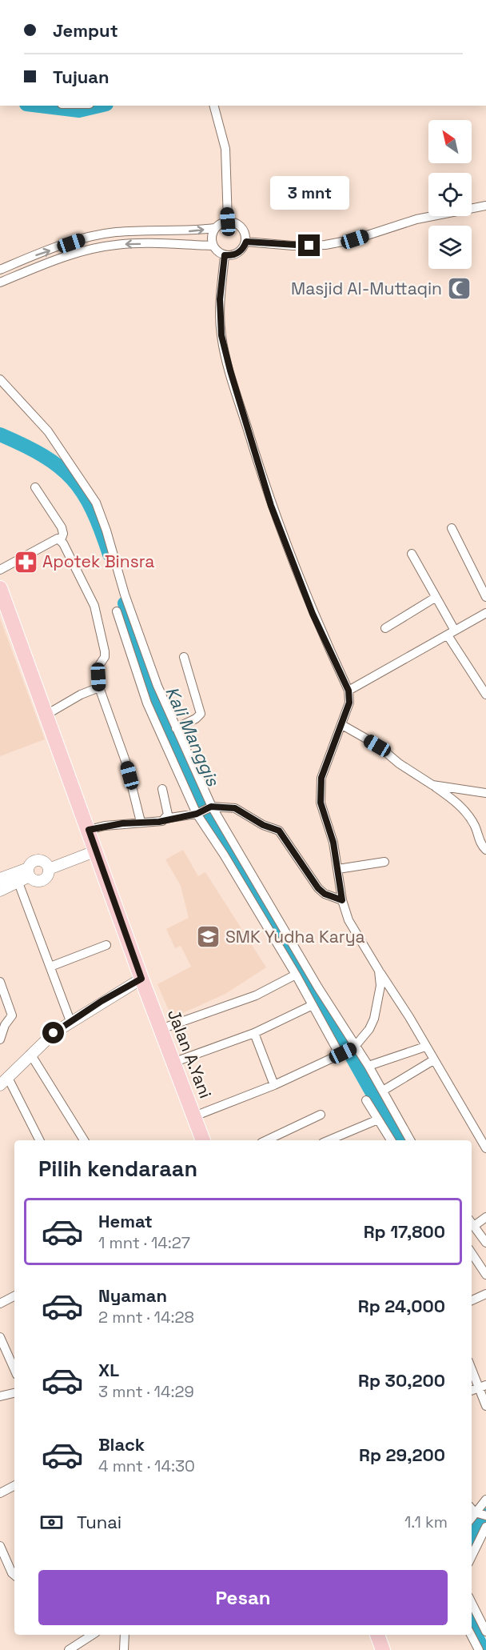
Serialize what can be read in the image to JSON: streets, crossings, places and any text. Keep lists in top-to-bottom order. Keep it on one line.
{"streets":{"highway":["Jalan A.Yani"]},"water":["Kali Manggis"],"places":{"mosque":["Masjid Al-Muttaqin"],"pharmacy":["Apotek Binsra"],"school or university":["SMK Yudha Karya"]},"north":"top left","page":{"banner":["Jemput","Tujuan"],"bubble":"3 mnt","heading":"Pilih kendaraan","list":[{"name":"Hemat","note":"1 mnt · 14:27","value":"Rp 17,800"},{"name":"Nyaman","note":"2 mnt · 14:28","value":"Rp 24,000"},{"name":"XL","note":"3 mnt · 14:29","value":"Rp 30,200"},{"name":"Black","note":"4 mnt · 14:30","value":"Rp 29,200"}],"pay":["Tunai","1.1 km"],"buttons":"Pesan"}}
